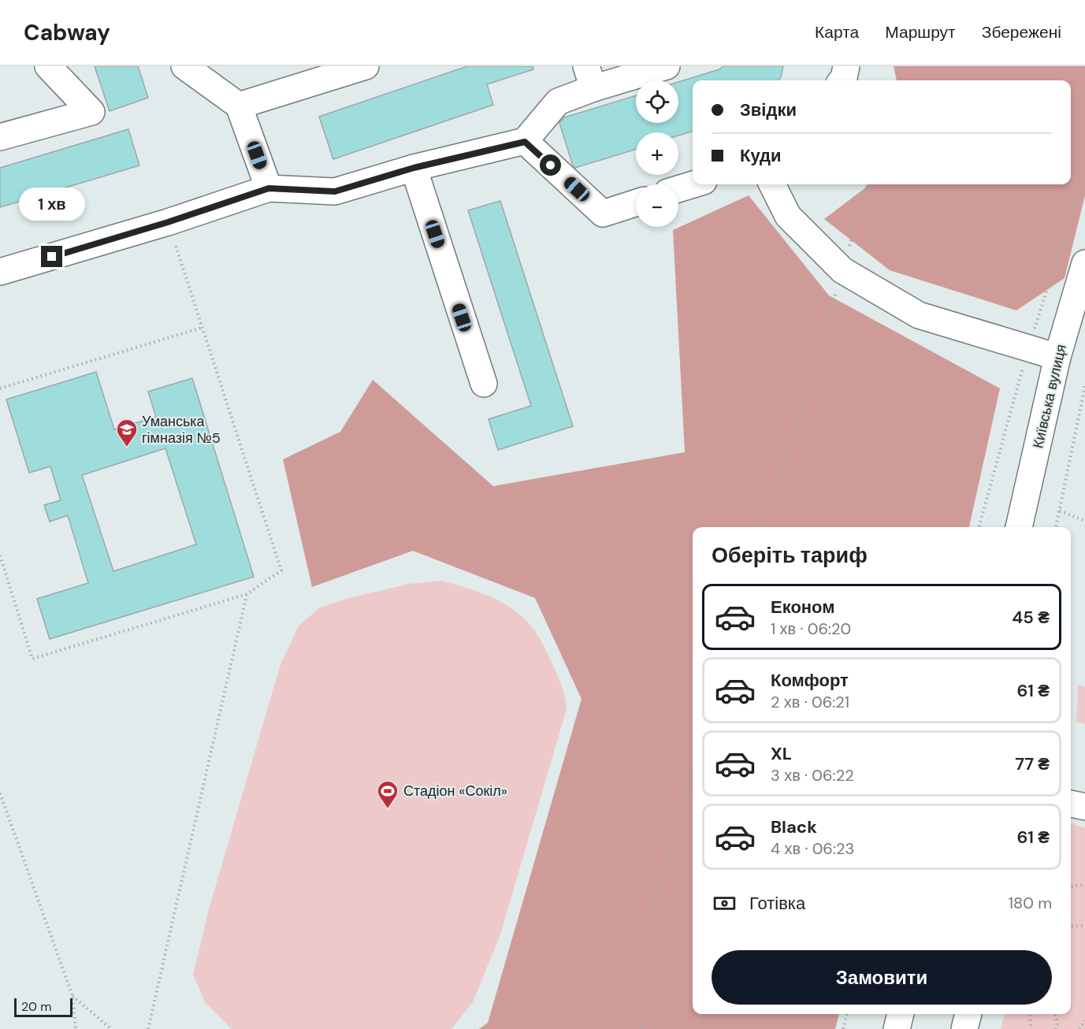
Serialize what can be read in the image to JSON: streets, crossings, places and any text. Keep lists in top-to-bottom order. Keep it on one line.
{"streets":{"street":["Київська вулиця"]},"places":{"school or university":["Уманська гімназія №5"],"sports":["Стадіон «Сокіл»"]},"scale_bar":"20 m","page":{"header":"Cabway","nav":["Карта","Маршрут","Збережені"],"map_buttons":["+","−"],"banner":["Звідки","Куди"],"bubble":"1 хв","heading":"Оберіть тариф","list":[{"name":"Економ","note":"1 хв · 06:20","value":"45 ₴"},{"name":"Комфорт","note":"2 хв · 06:21","value":"61 ₴"},{"name":"XL","note":"3 хв · 06:22","value":"77 ₴"},{"name":"Black","note":"4 хв · 06:23","value":"61 ₴"}],"pay":["Готівка","180 m"],"buttons":"Замовити","scale":"20 m"}}
